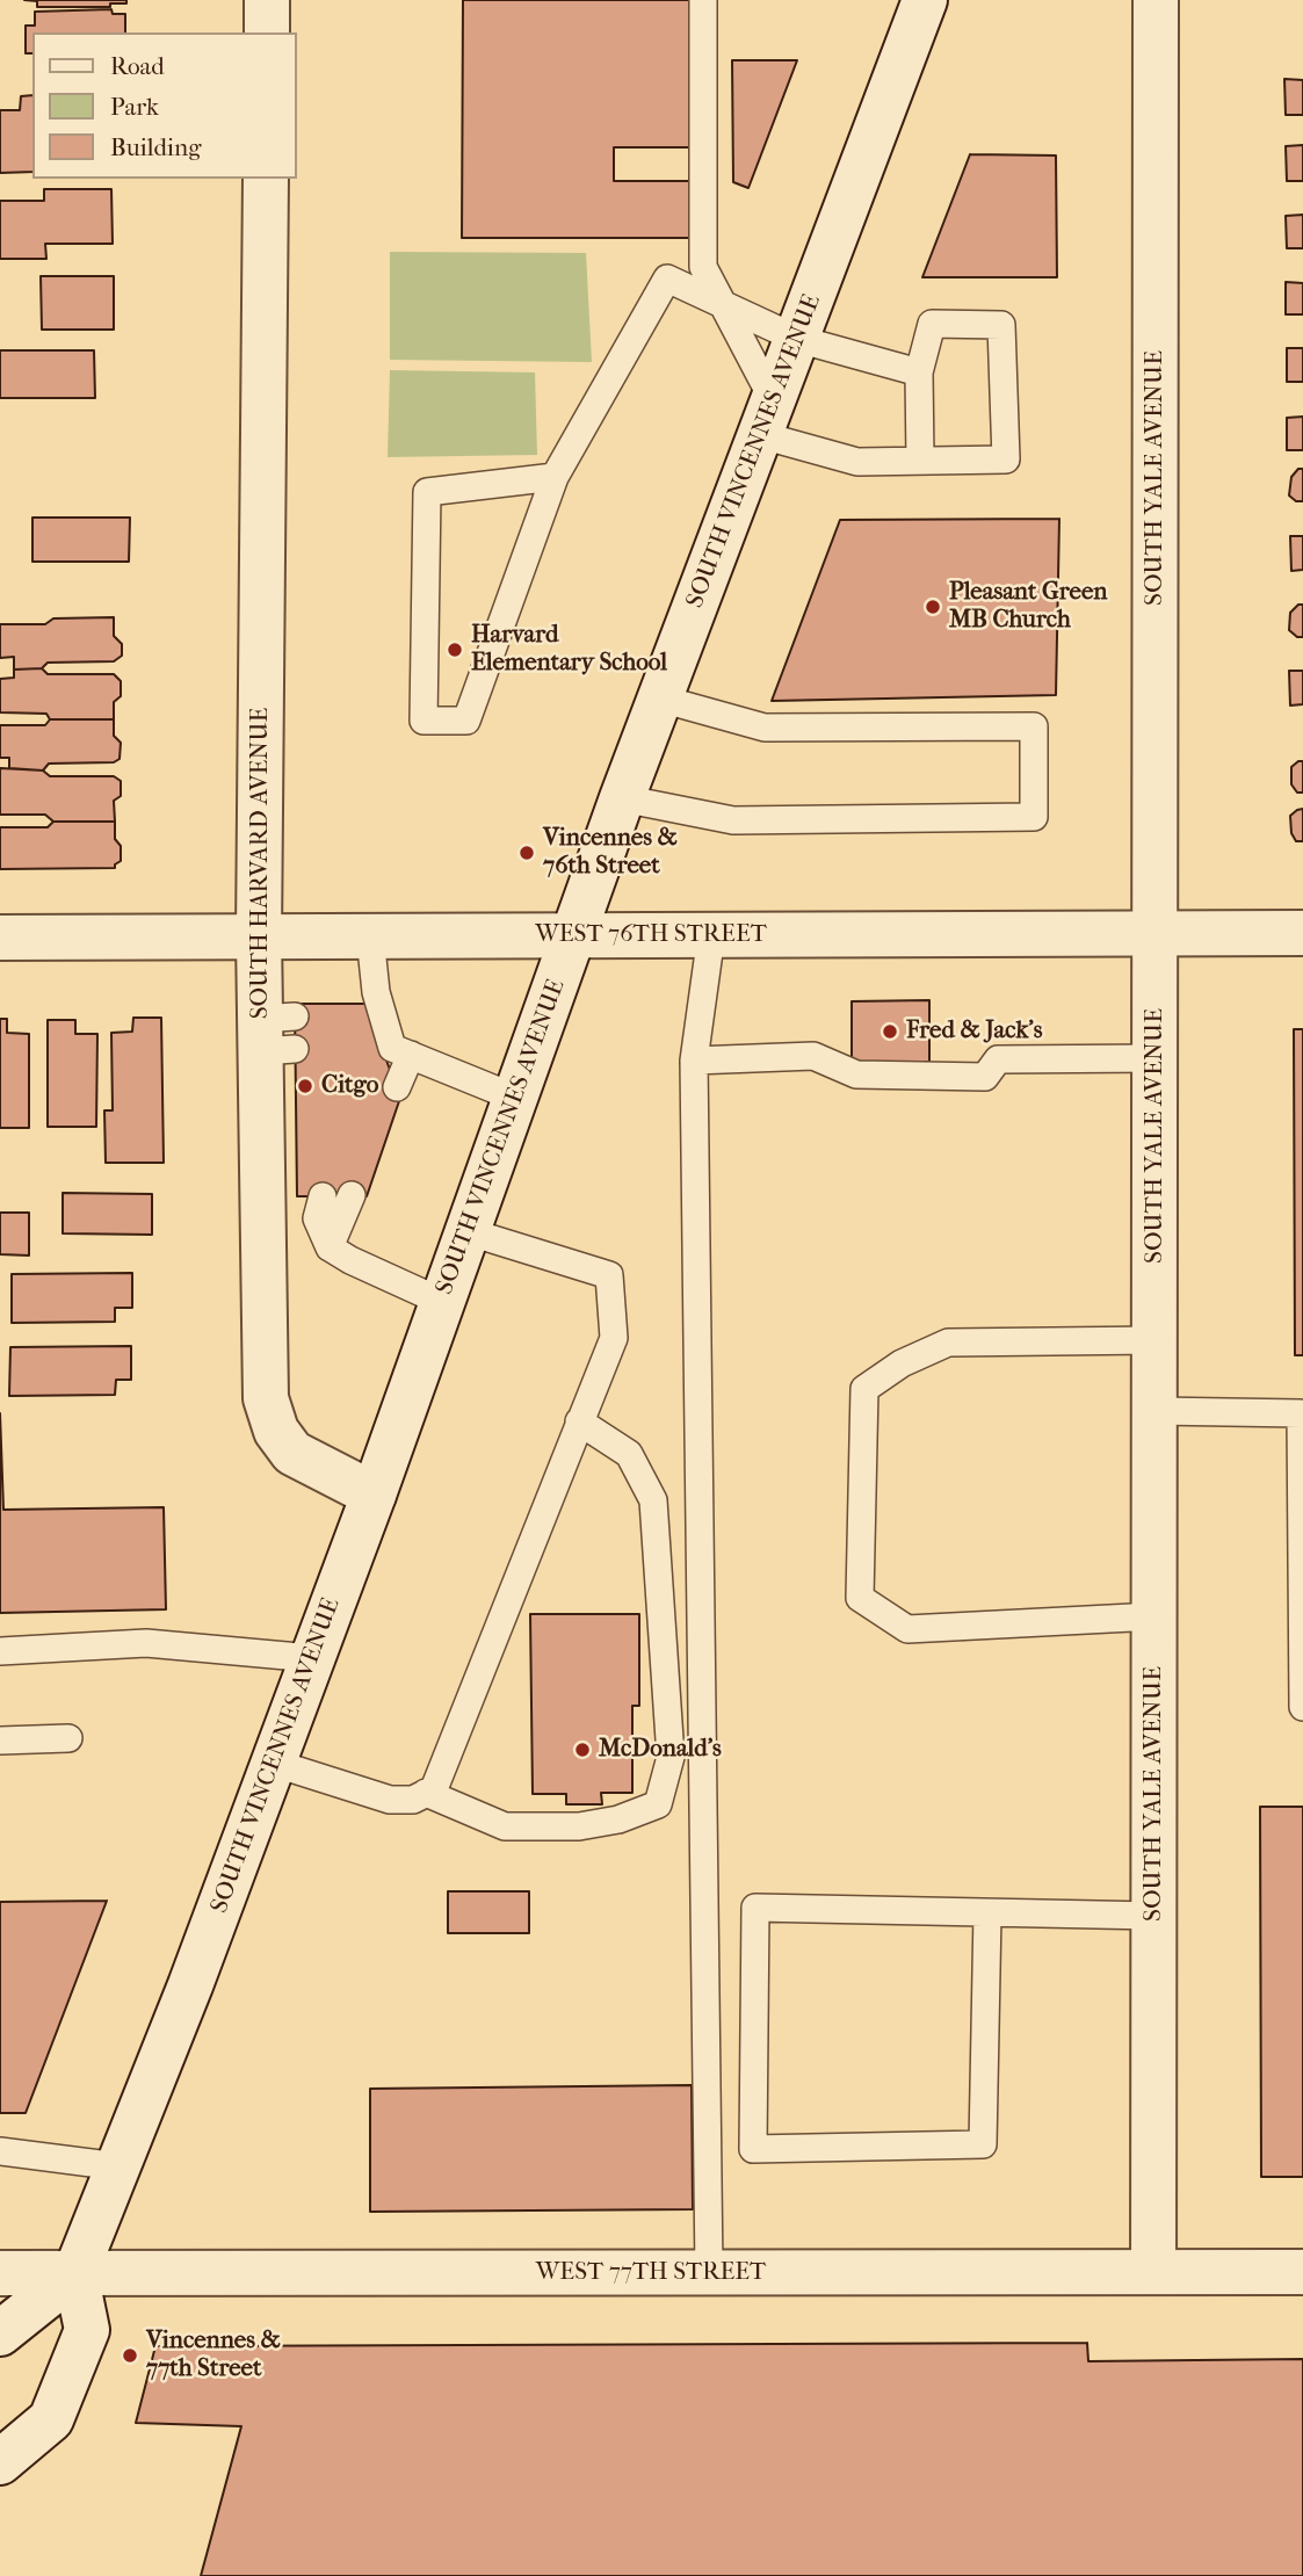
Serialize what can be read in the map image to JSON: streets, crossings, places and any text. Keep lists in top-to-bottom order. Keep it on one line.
{"streets":{"street":["SOUTH VINCENNES AVENUE","SOUTH YALE AVENUE","SOUTH HARVARD AVENUE","WEST 76TH STREET","WEST 77TH STREET"]},"crossings":[["SOUTH VINCENNES AVENUE","SOUTH HARVARD AVENUE"],["SOUTH VINCENNES AVENUE","WEST 76TH STREET"],["SOUTH VINCENNES AVENUE","WEST 77TH STREET"],["SOUTH YALE AVENUE","WEST 76TH STREET"],["SOUTH YALE AVENUE","WEST 77TH STREET"],["SOUTH HARVARD AVENUE","WEST 76TH STREET"]],"places":["Pleasant Green MB Church","Harvard Elementary School","Vincennes & 76th Street","Fred & Jack's","Citgo","McDonald's","Vincennes & 77th Street"],"legend":["Road","Park","Building"]}
